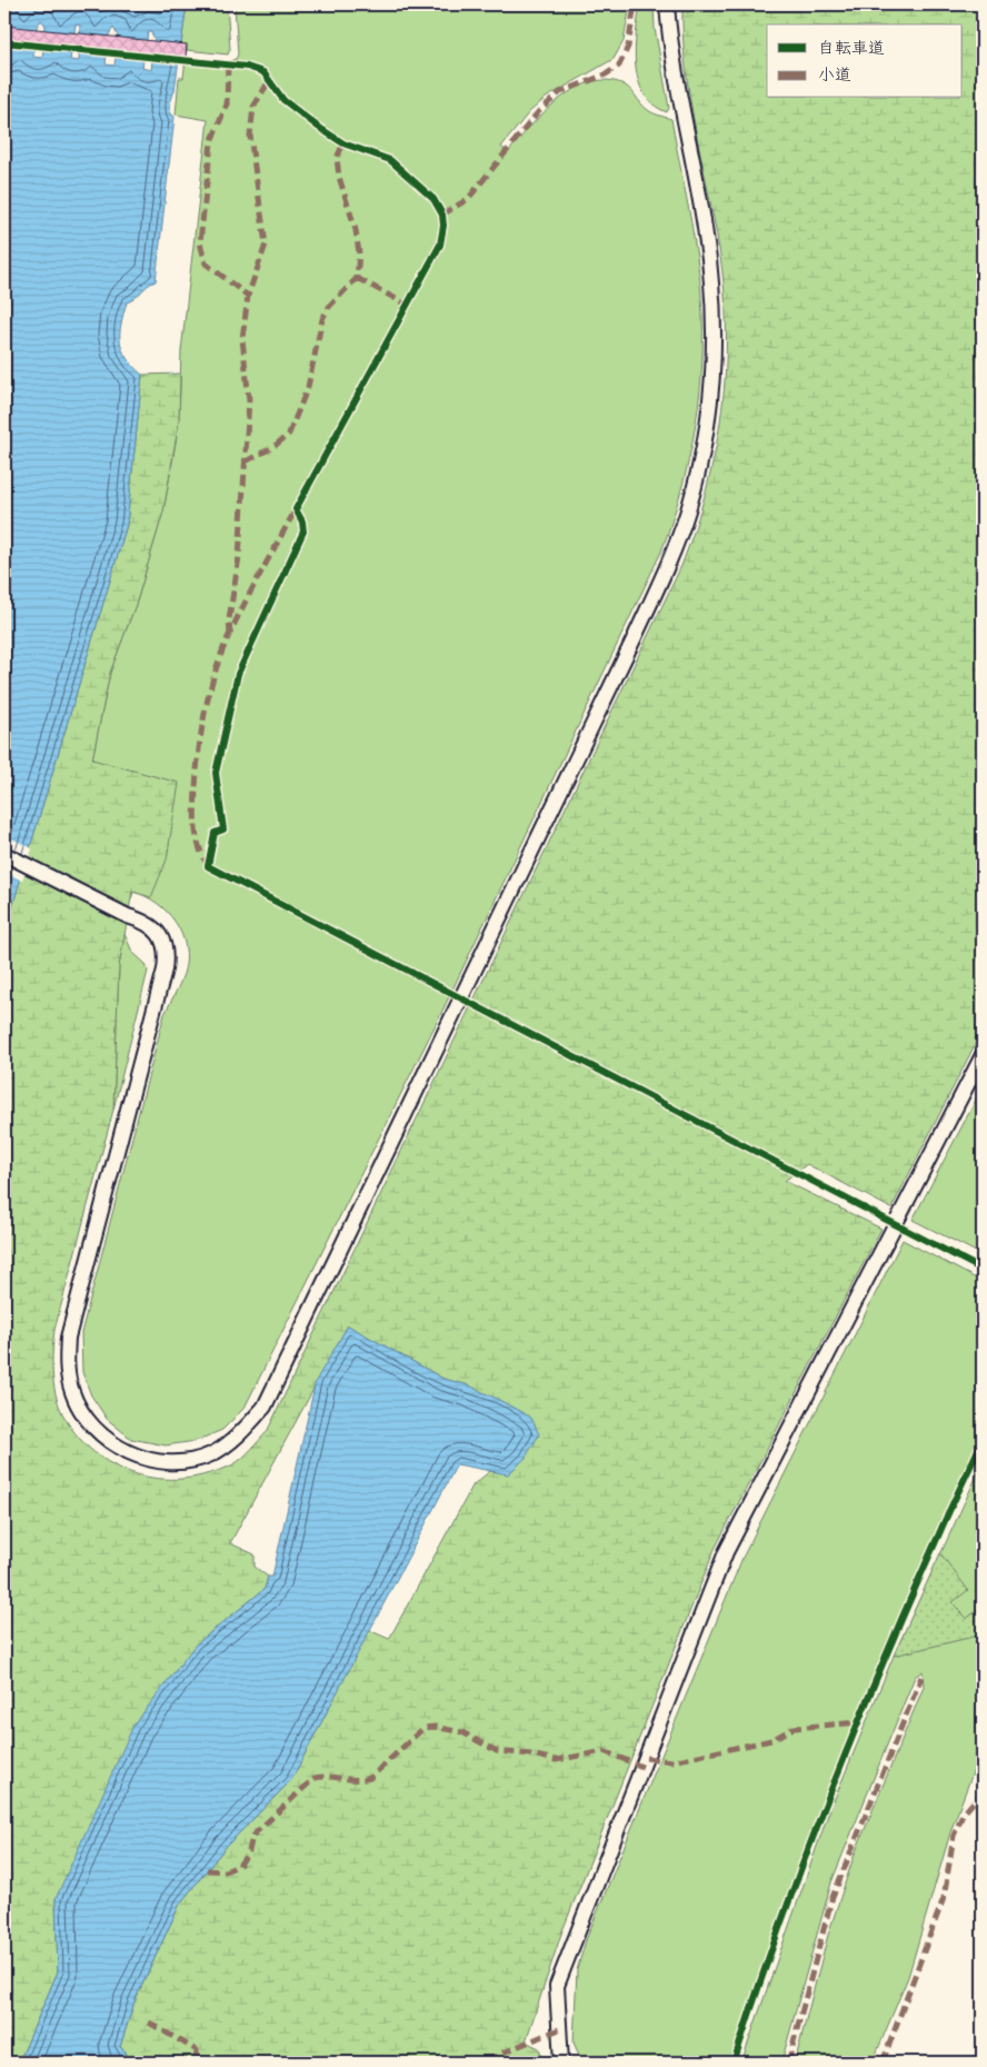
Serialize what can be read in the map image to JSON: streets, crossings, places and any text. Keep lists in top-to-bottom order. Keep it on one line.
{"legend":["自転車道","小道"]}
